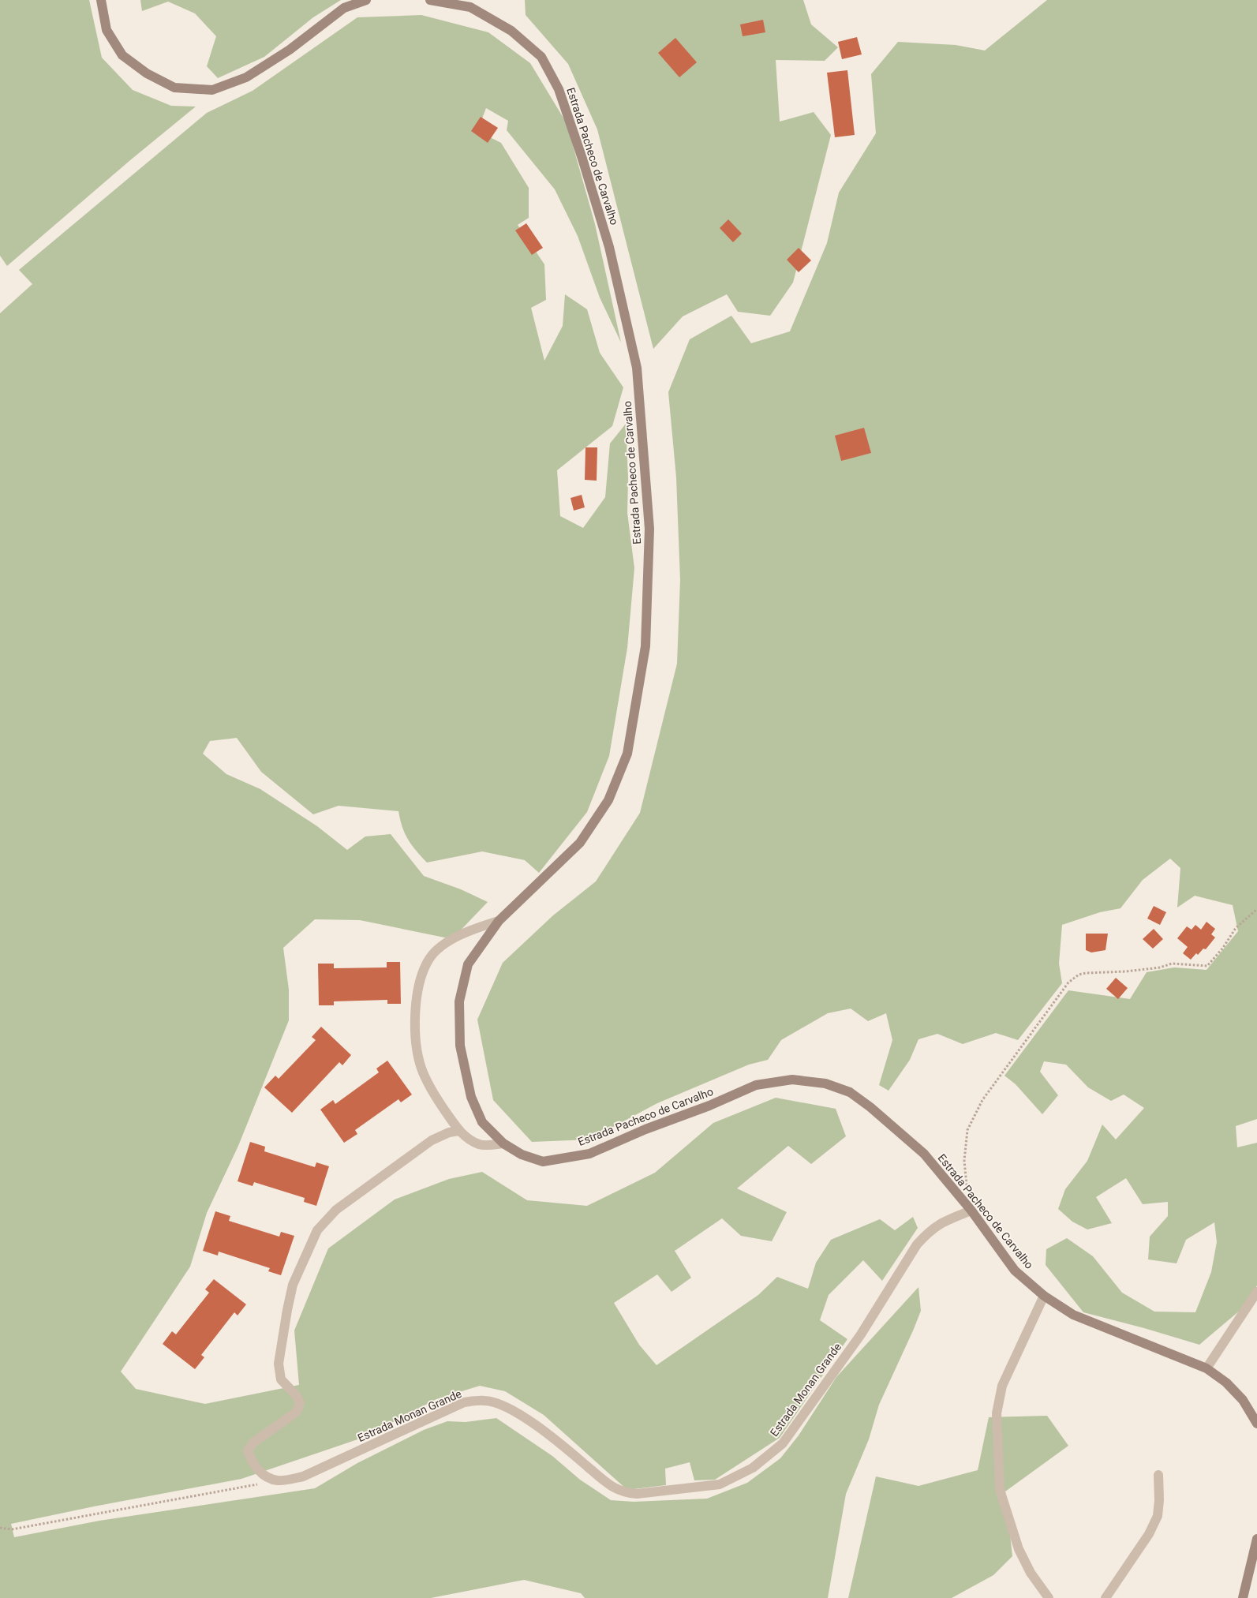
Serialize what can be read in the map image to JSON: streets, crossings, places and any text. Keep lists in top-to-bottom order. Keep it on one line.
{"streets":{"main road":["Estrada Pacheco de Carvalho"],"street":["Estrada Monan Grande"]},"crossings":[["Estrada Pacheco de Carvalho","Estrada Monan Grande"]]}
